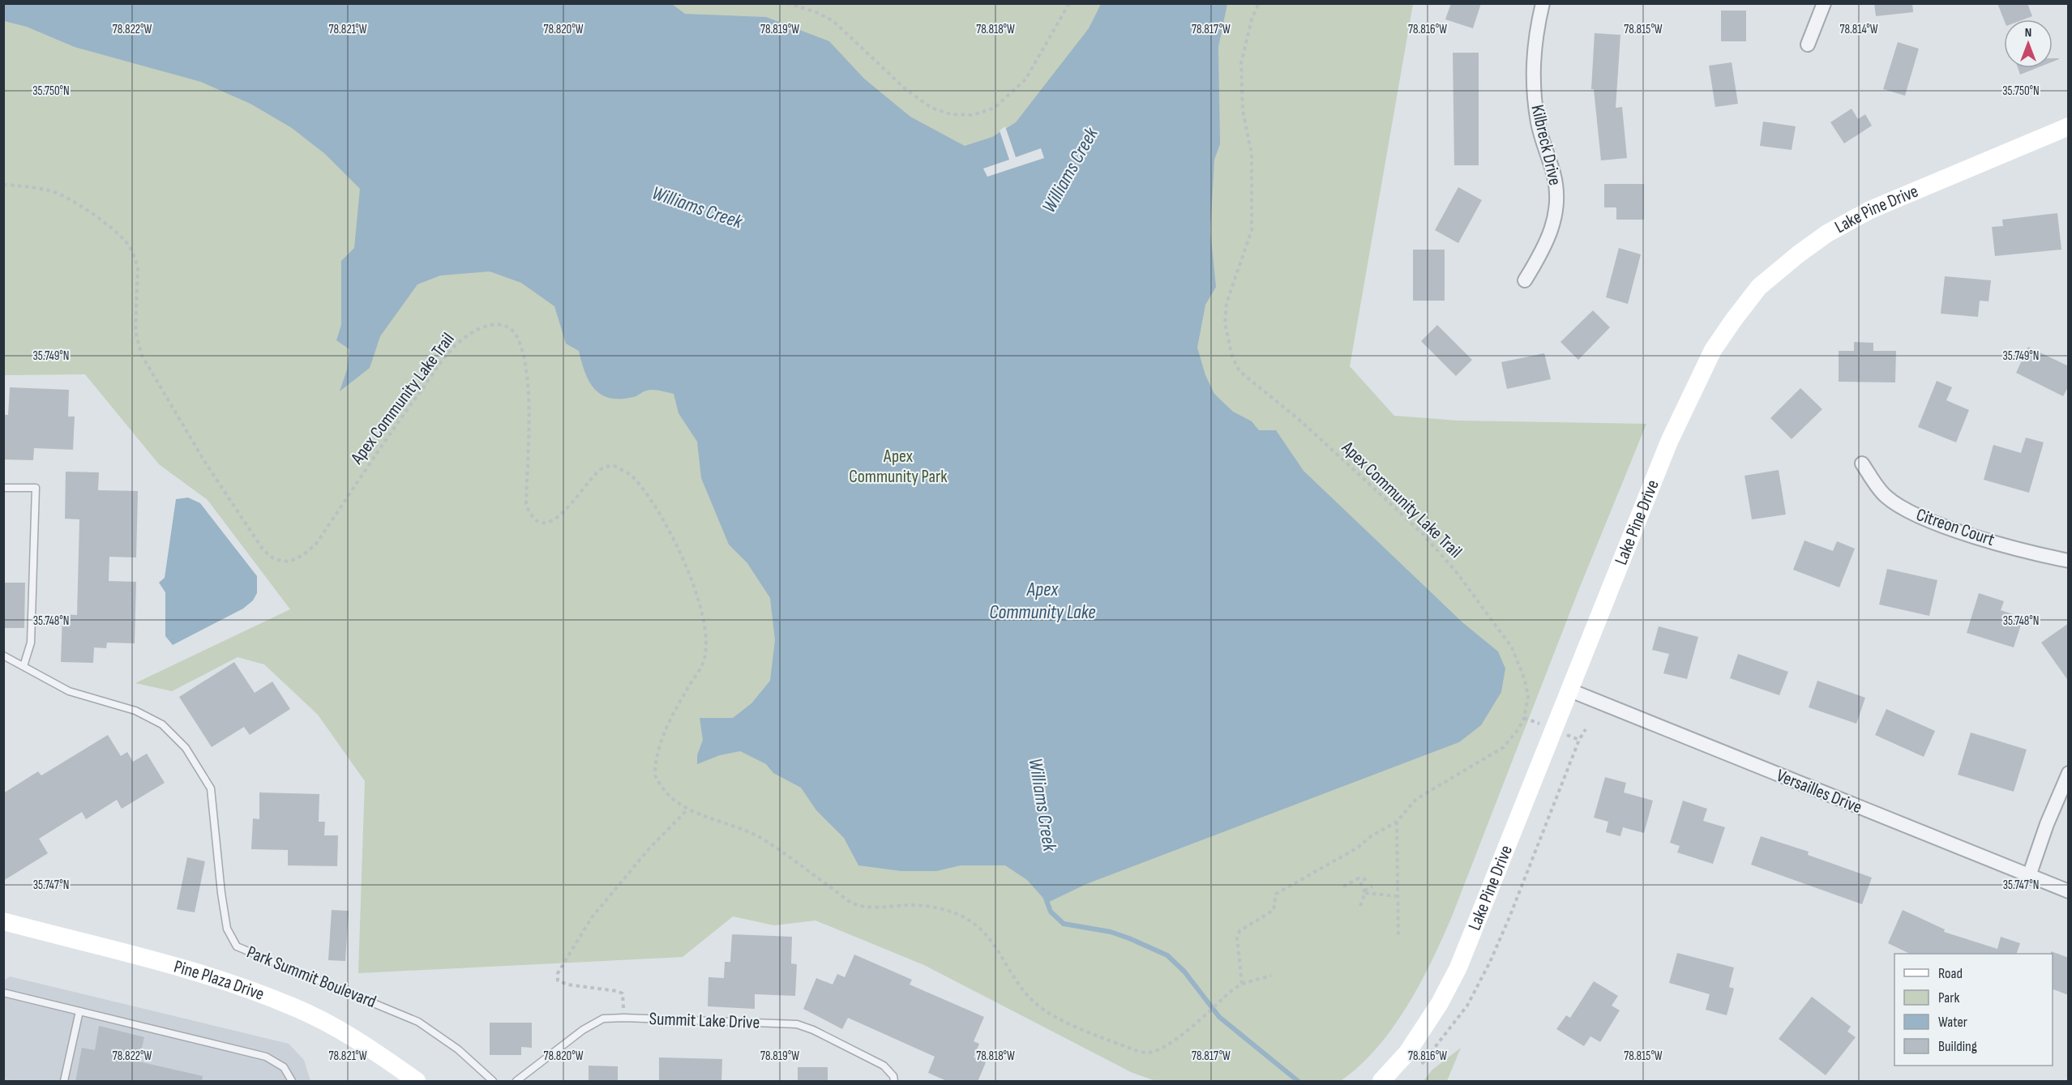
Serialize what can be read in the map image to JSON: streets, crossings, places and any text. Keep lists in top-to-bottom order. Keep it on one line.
{"streets":{"main road":["Lake Pine Drive","Pine Plaza Drive"],"street":["Kilbreck Drive","Citreon Court","Versailles Drive"],"lane":["Park Summit Boulevard","Summit Lake Drive"],"path":["Apex Community Lake Trail"]},"crossings":[["Lake Pine Drive","Versailles Drive"]],"water":["Williams Creek","Apex Community Lake"],"parks":["Apex Community Park"],"legend":["Road","Park","Water","Building"],"north":"top","coordinates":["78.822°W","78.821°W","78.820°W","78.819°W","78.818°W","78.817°W","78.816°W","78.815°W","78.814°W","35.750°N","35.749°N","35.748°N","35.747°N"]}
